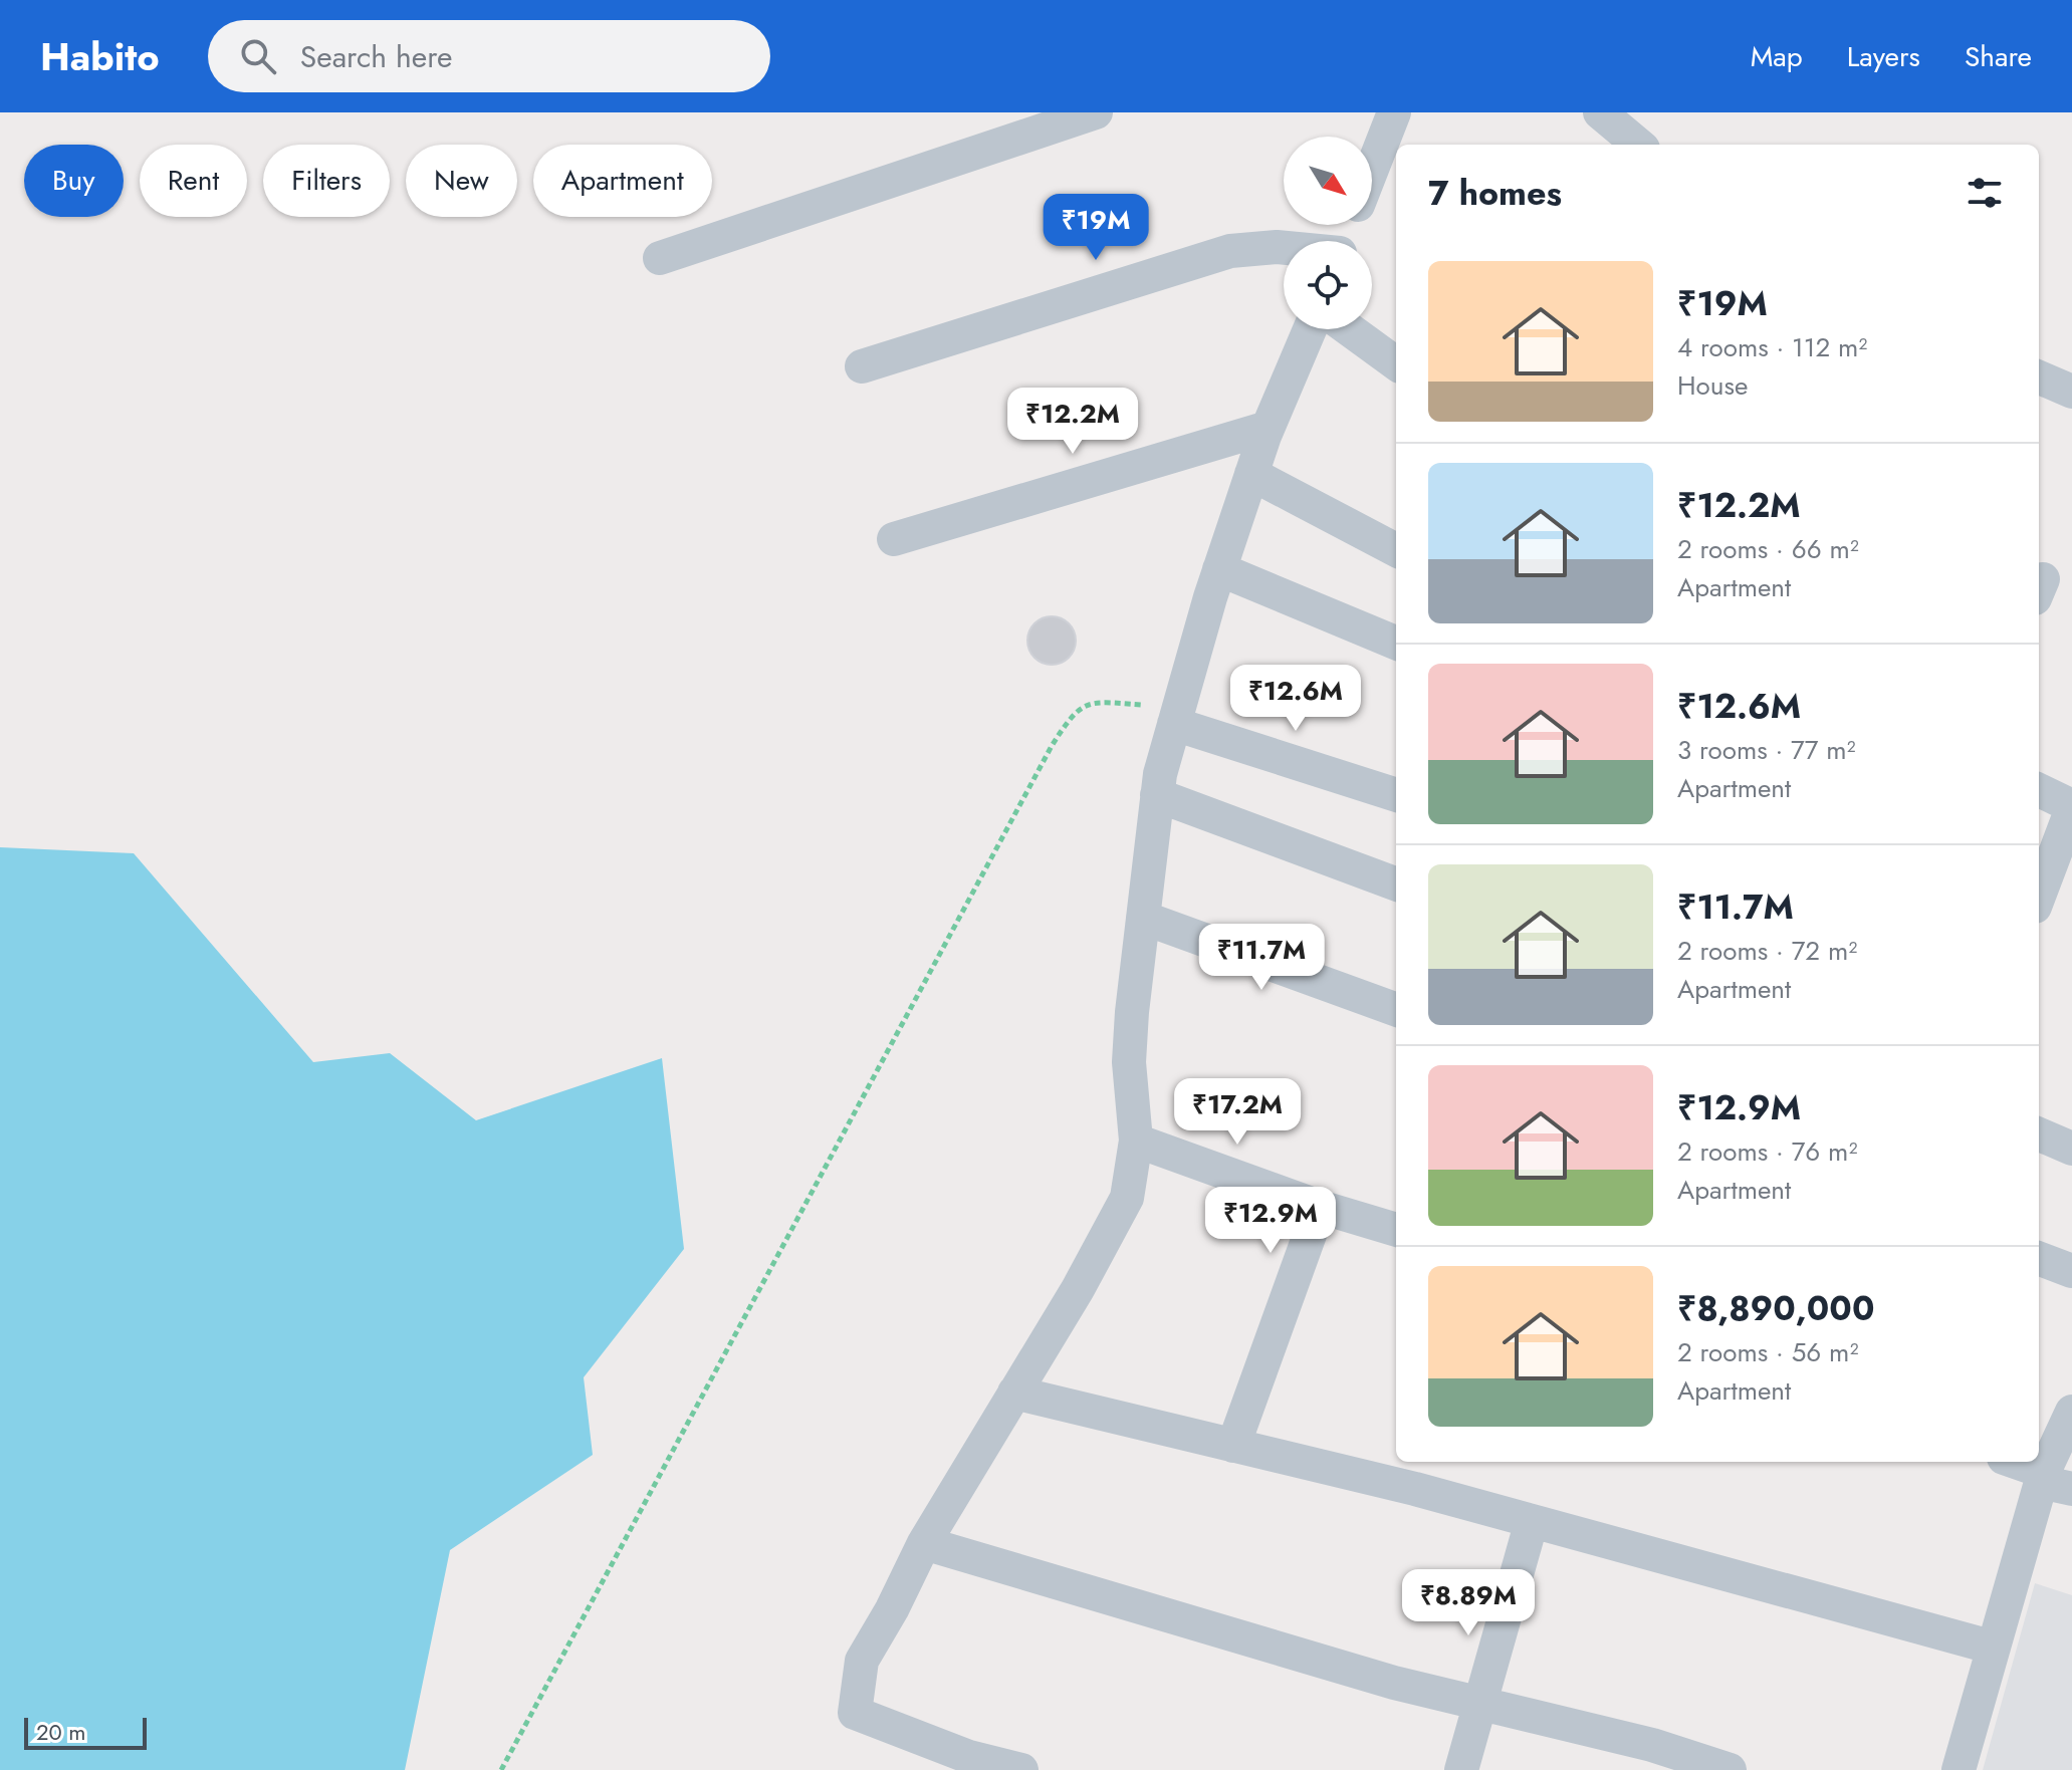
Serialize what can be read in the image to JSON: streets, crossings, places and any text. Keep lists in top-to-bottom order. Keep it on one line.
{"scale_bar":"20 m","north":"bottom right","page":{"header":"Habito","search":"Search here","nav":["Map","Layers","Share"],"chip":["Buy","Rent","Filters","New","Apartment"],"heading":"7 homes","price":["₹19M","₹12.2M","₹12.6M","₹11.7M","₹17.2M","₹12.9M","₹8.89M"],"list":[{"name":"₹19M","note":"4 rooms · 112 m² · House"},{"name":"₹12.2M","note":"2 rooms · 66 m² · Apartment"},{"name":"₹12.6M","note":"3 rooms · 77 m² · Apartment"},{"name":"₹11.7M","note":"2 rooms · 72 m² · Apartment"},{"name":"₹12.9M","note":"2 rooms · 76 m² · Apartment"},{"name":"₹8,890,000","note":"2 rooms · 56 m² · Apartment"}],"scale":"20 m"}}
